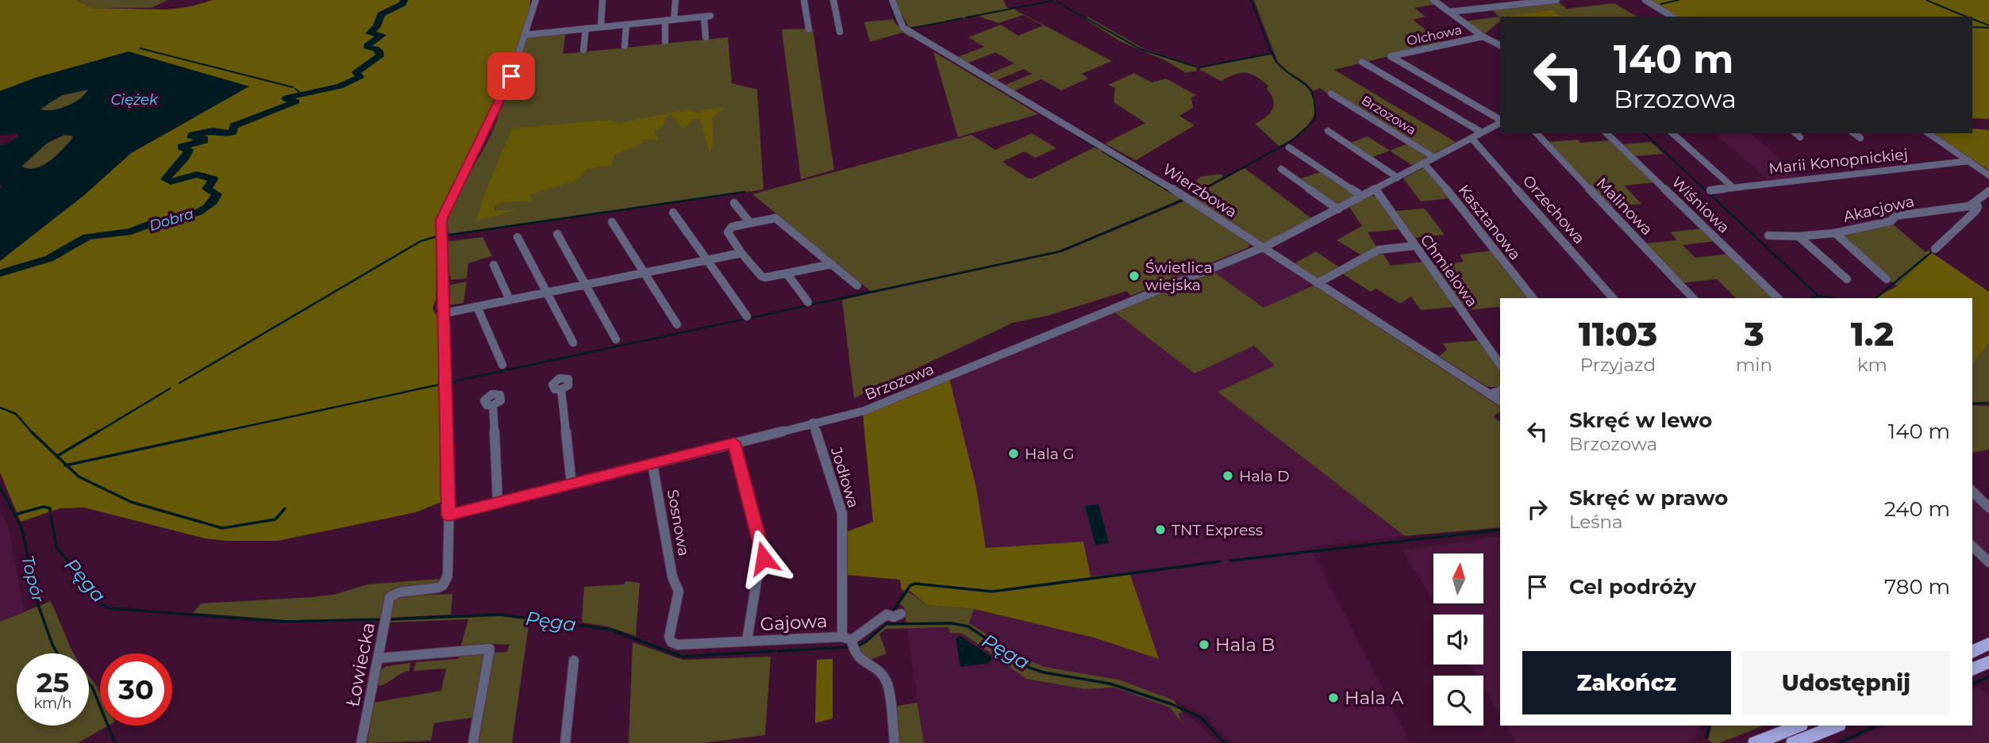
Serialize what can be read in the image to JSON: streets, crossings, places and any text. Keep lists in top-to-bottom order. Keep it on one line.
{"streets":{"street":["Olchowa","Brzozowa","Marii Konopnickiej","Wierzbowa","Wiśniowa","Malinowa","Akacjowa","Orzechowa","Kasztanowa","Chmielowa","Jodłowa","Sosnowa","Gajowa","Łowiecka"]},"crossings":[["Brzozowa","Wierzbowa"],["Brzozowa","Orzechowa"],["Brzozowa","Kasztanowa"],["Brzozowa","Chmielowa"],["Brzozowa","Jodłowa"],["Brzozowa","Sosnowa"],["Brzozowa","Gajowa"],["Brzozowa","Łowiecka"],["Jodłowa","Gajowa"],["Sosnowa","Gajowa"]],"water":["Ciężek","Dobra","Topór","Pęga"],"places":["Świetlica wiejska","Hala G","Hala D","TNT Express","Hala B","Hala A"],"north":"top","page":{"turn":["140 m","Brzozowa"],"eta":["11:03","Przyjazd","3","min","1.2","km"],"list":[{"name":"Skręć w lewo","note":"Brzozowa","value":"140 m"},{"name":"Skręć w prawo","note":"Leśna","value":"240 m"},{"name":"Cel podróży","value":"780 m"}],"buttons":["Zakończ","Udostępnij"],"speed":"25 km/h","limit":"30"}}
